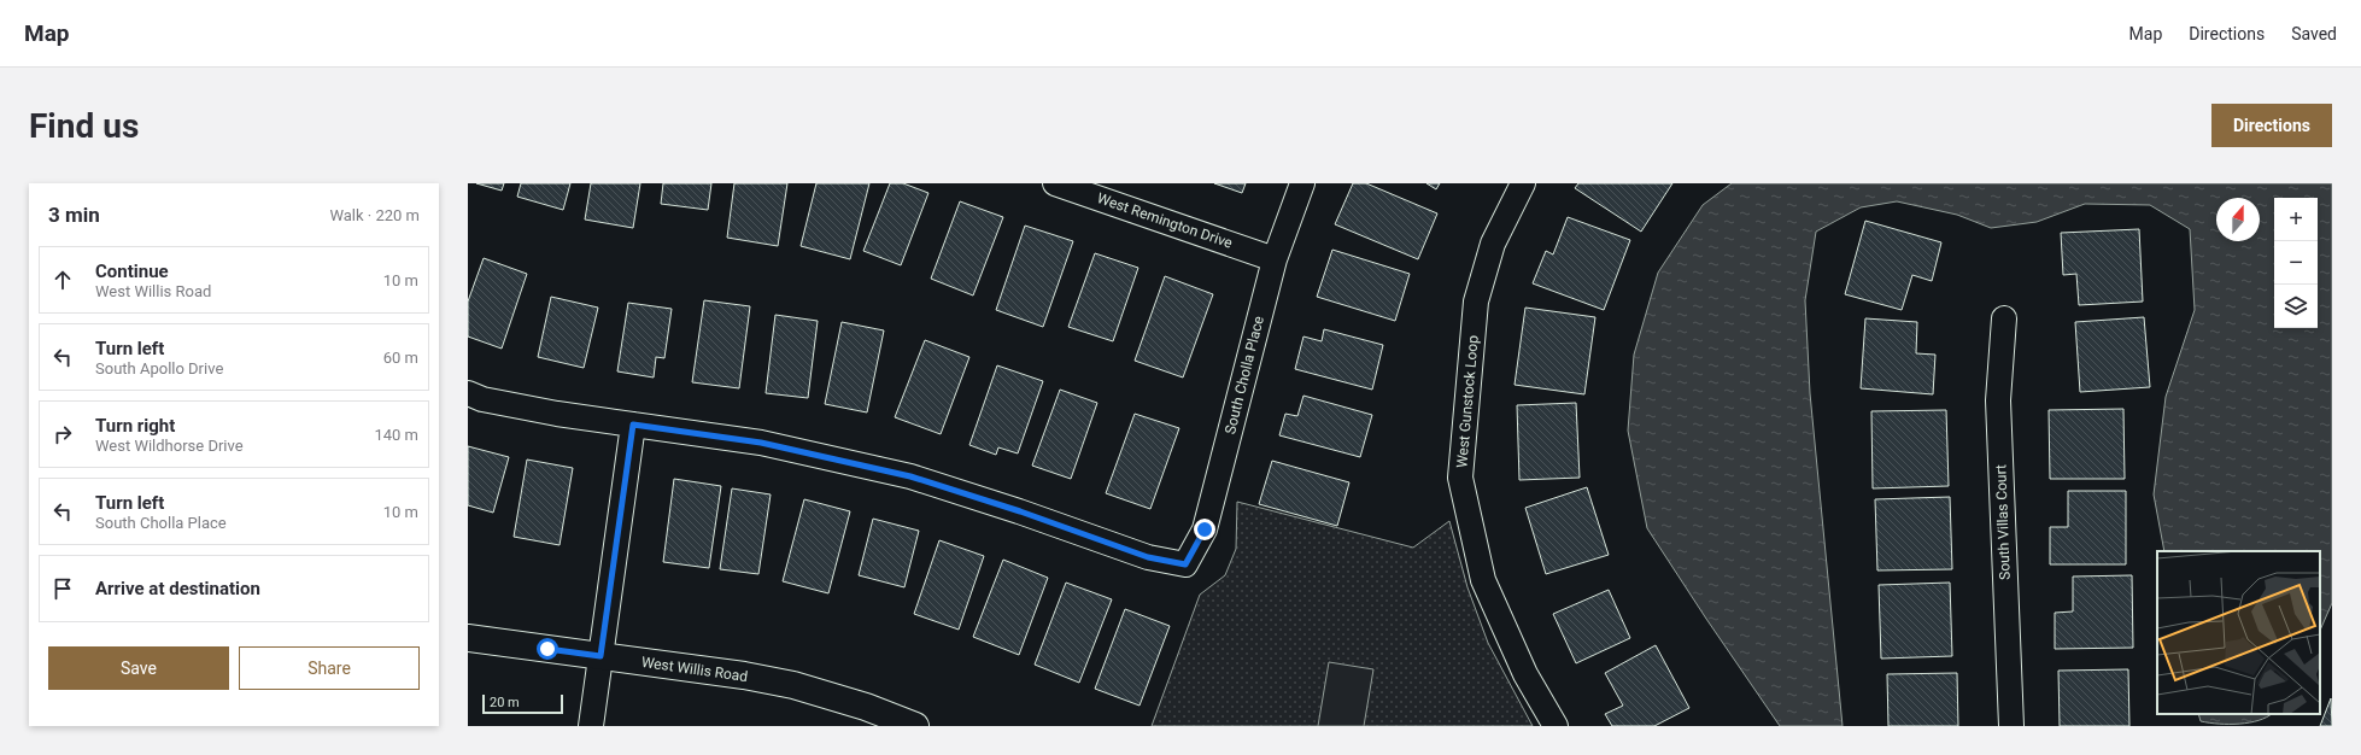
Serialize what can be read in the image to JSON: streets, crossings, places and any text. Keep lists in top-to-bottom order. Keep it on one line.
{"streets":{"street":["West Remington Drive","South Cholla Place","West Gunstock Loop","South Villas Court","West Willis Road"]},"crossings":[["West Remington Drive","South Cholla Place"]],"scale_bar":"20 m","north":"top","page":{"header":"Map","nav":["Map","Directions","Saved"],"buttons":["Directions",["Save","Share"]],"title":"Find us","heading":["3 min","Walk · 220 m"],"map_buttons":["+","−"],"list":[["Continue","West Willis Road","10 m"],["Turn left","South Apollo Drive","60 m"],["Turn right","West Wildhorse Drive","140 m"],["Turn left","South Cholla Place","10 m"],"Arrive at destination"],"scale":"20 m"}}
